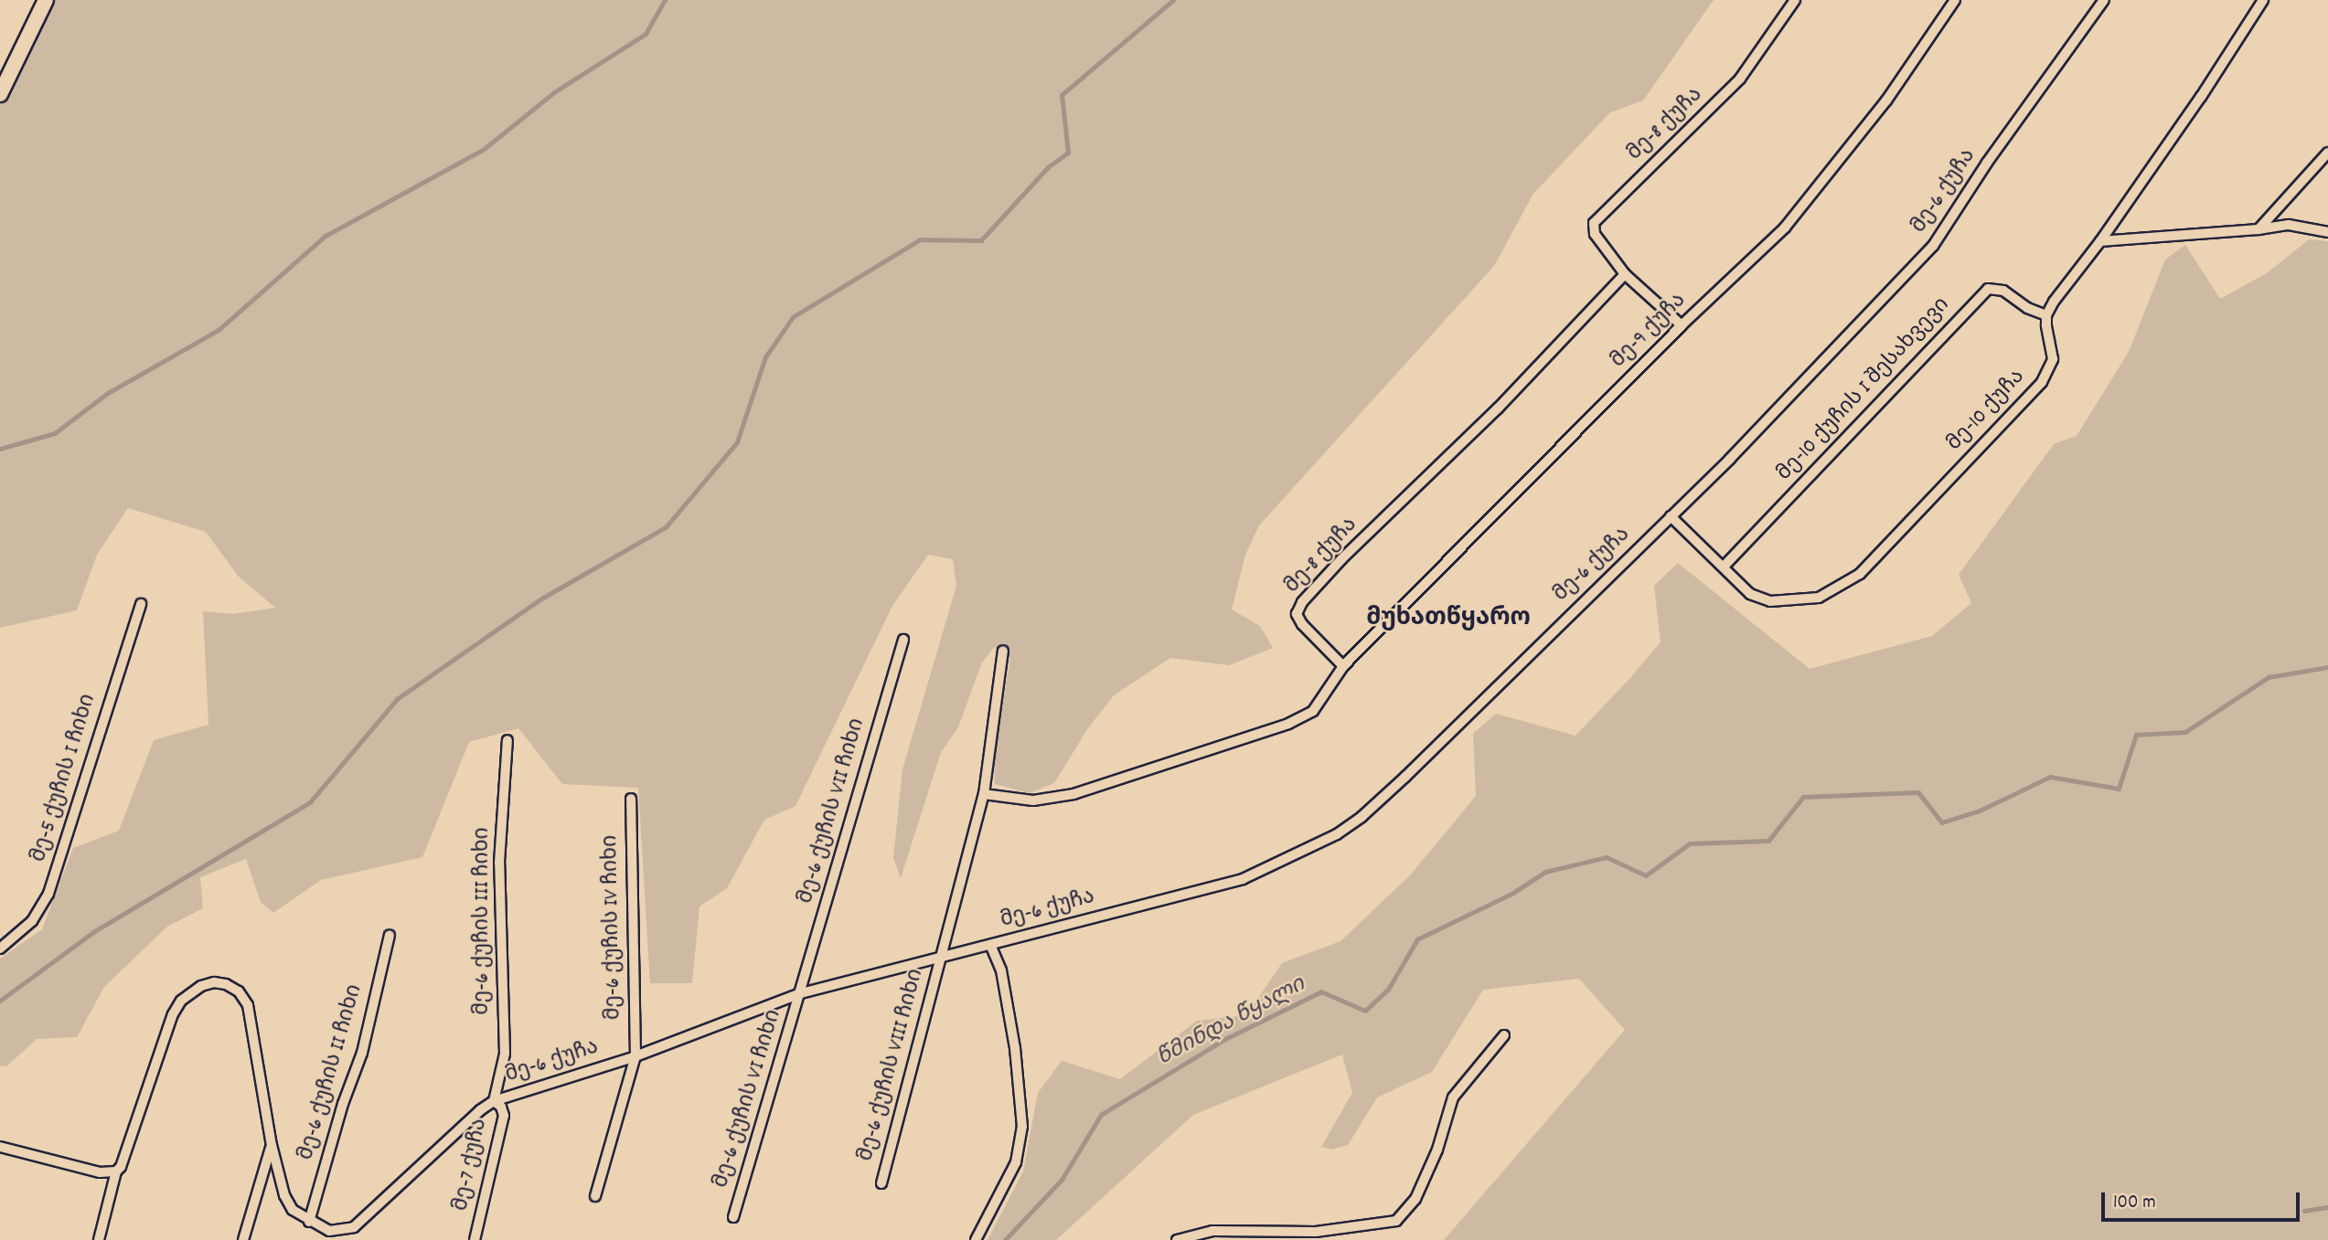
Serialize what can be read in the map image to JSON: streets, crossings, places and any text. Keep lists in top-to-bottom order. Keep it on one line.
{"streets":{"street":["მე-8 ქუჩა","მე-6 ქუჩა","მე-9 ქუჩა","მე-10 ქუჩის I შესახვევი","მე-10 ქუჩა","მე-5 ქუჩის I ჩიხი","მე-6 ქუჩის VII ჩიხი","მე-6 ქუჩის III ჩიხი","მე-6 ქუჩის IV ჩიხი","მე-6 ქუჩის VIII ჩიხი","მე-6 ქუჩის II ჩიხი","მე-6 ქუჩის VI ჩიხი","მე-7 ქუჩა"]},"crossings":[["მე-8 ქუჩა","მე-9 ქუჩა"],["მე-6 ქუჩა","მე-10 ქუჩა"],["მე-6 ქუჩა","მე-6 ქუჩის VII ჩიხი"],["მე-6 ქუჩა","მე-6 ქუჩის III ჩიხი"],["მე-6 ქუჩა","მე-6 ქუჩის IV ჩიხი"],["მე-6 ქუჩა","მე-6 ქუჩის VIII ჩიხი"],["მე-6 ქუჩა","მე-6 ქუჩის II ჩიხი"],["მე-6 ქუჩა","მე-6 ქუჩის VI ჩიხი"],["მე-6 ქუჩა","მე-7 ქუჩა"],["მე-10 ქუჩის I შესახვევი","მე-10 ქუჩა"],["მე-6 ქუჩის VII ჩიხი","მე-6 ქუჩის VI ჩიხი"],["მე-6 ქუჩის III ჩიხი","მე-7 ქუჩა"]],"districts":["მუხათწყარო"],"water":["წმინდა წყალი"],"scale_bar":"100 m"}
